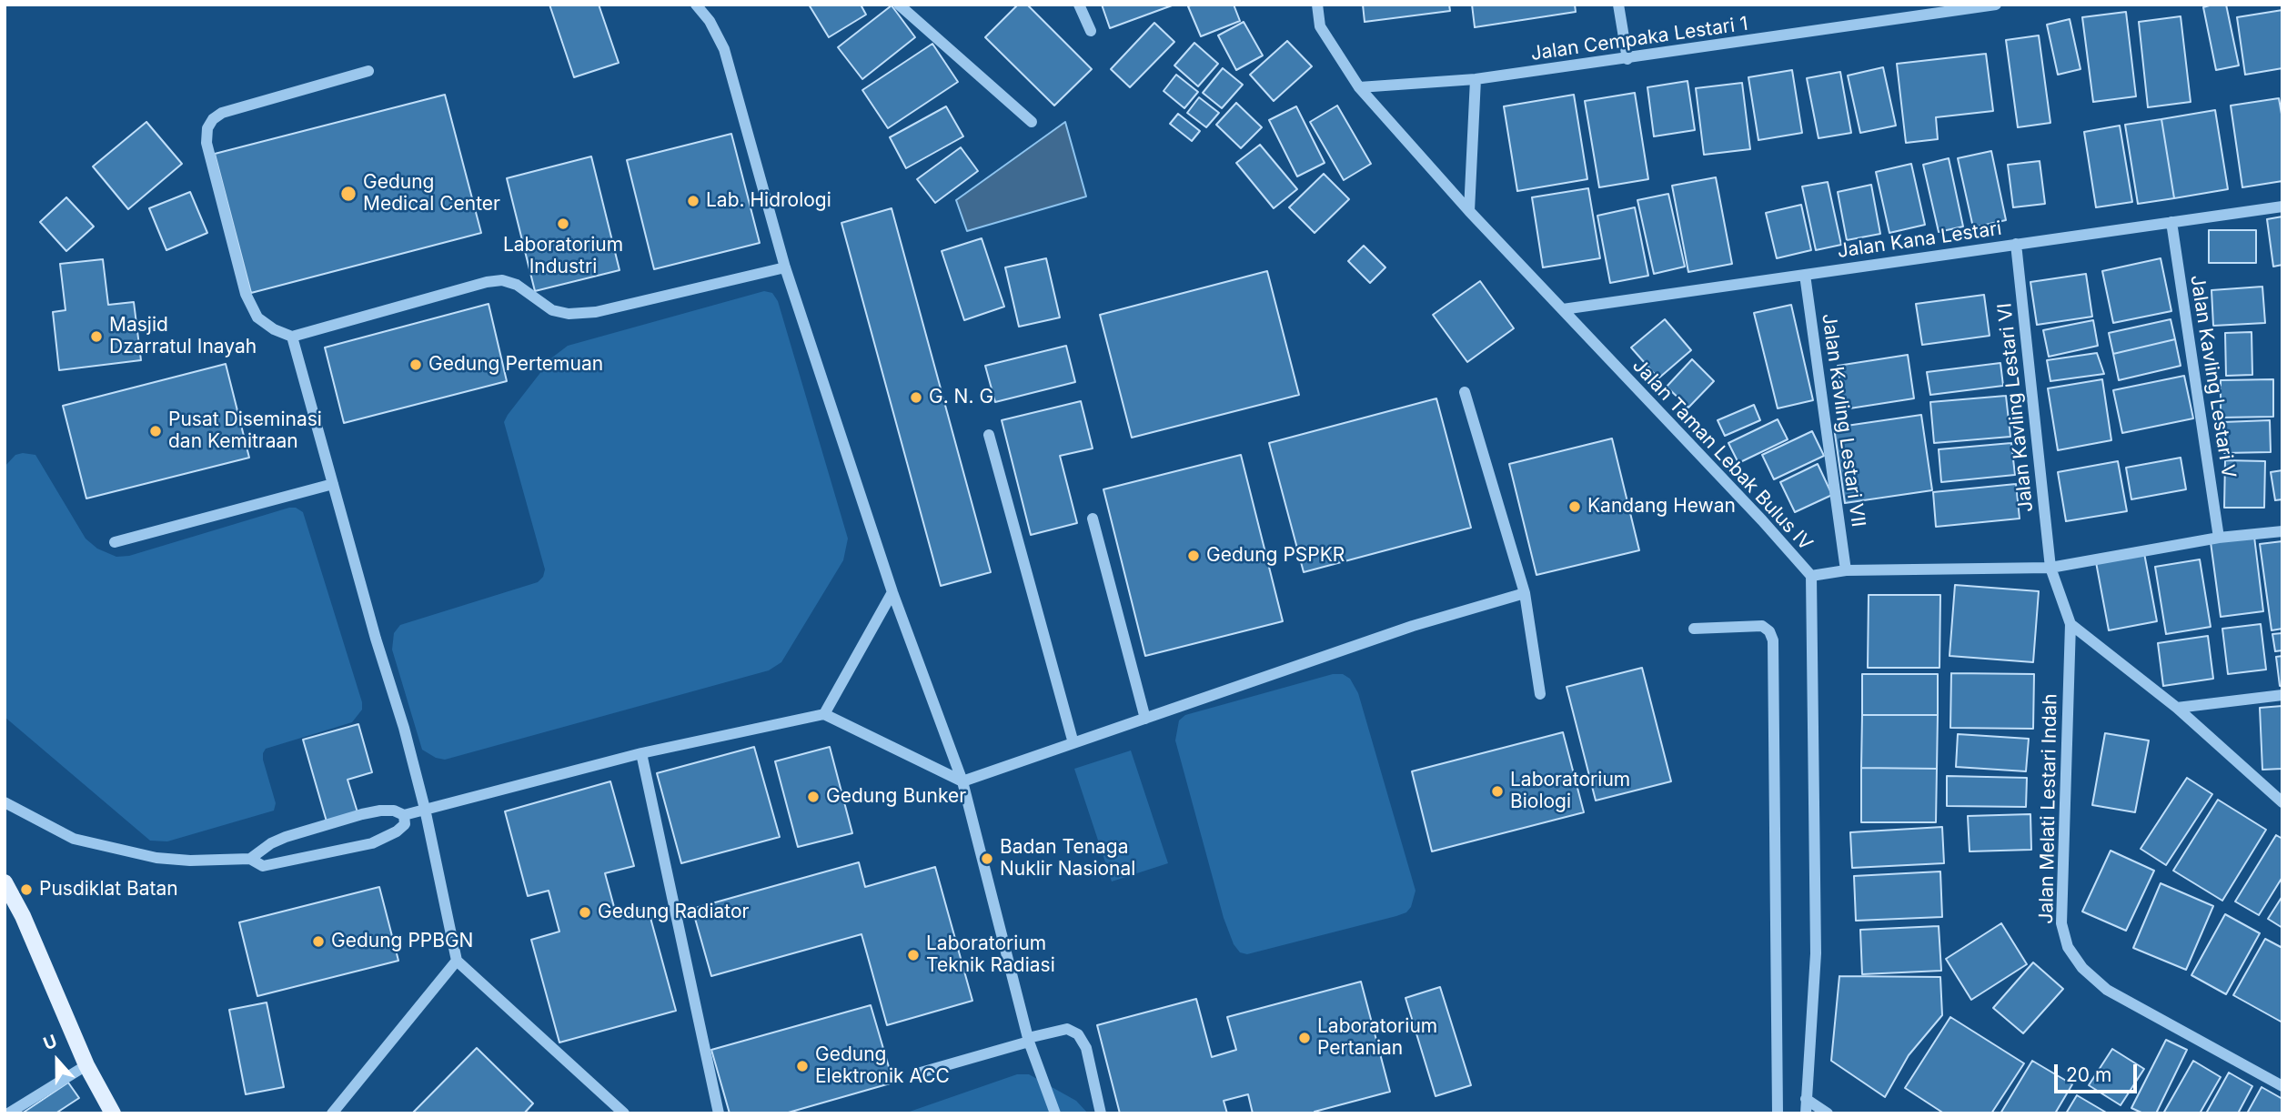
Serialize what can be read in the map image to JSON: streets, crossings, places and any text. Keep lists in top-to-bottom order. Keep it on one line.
{"streets":{"street":["Jalan Cempaka Lestari 1","Jalan Kana Lestari","Jalan Kavling Lestari V","Jalan Kavling Lestari VI","Jalan Kavling Lestari VII","Jalan Taman Lebak Bulus IV","Jalan Melati Lestari Indah"]},"crossings":[["Jalan Cempaka Lestari 1","Jalan Taman Lebak Bulus IV"],["Jalan Kana Lestari","Jalan Kavling Lestari V"],["Jalan Kana Lestari","Jalan Kavling Lestari VI"],["Jalan Kana Lestari","Jalan Kavling Lestari VII"],["Jalan Kana Lestari","Jalan Taman Lebak Bulus IV"],["Jalan Kavling Lestari VI","Jalan Melati Lestari Indah"]],"places":["Gedung Medical Center","Lab. Hidrologi","Laboratorium Industri","Masjid Dzarratul Inayah","Gedung Pertemuan","G. N. G","Pusat Diseminasi dan Kemitraan","Kandang Hewan","Gedung PSPKR","Laboratorium Biologi","Gedung Bunker","Badan Tenaga Nuklir Nasional","Pusdiklat Batan","Gedung Radiator","Gedung PPBGN","Laboratorium Teknik Radiasi","Laboratorium Pertanian","Gedung Elektronik ACC"],"scale_bar":"20 m","north":"top"}
